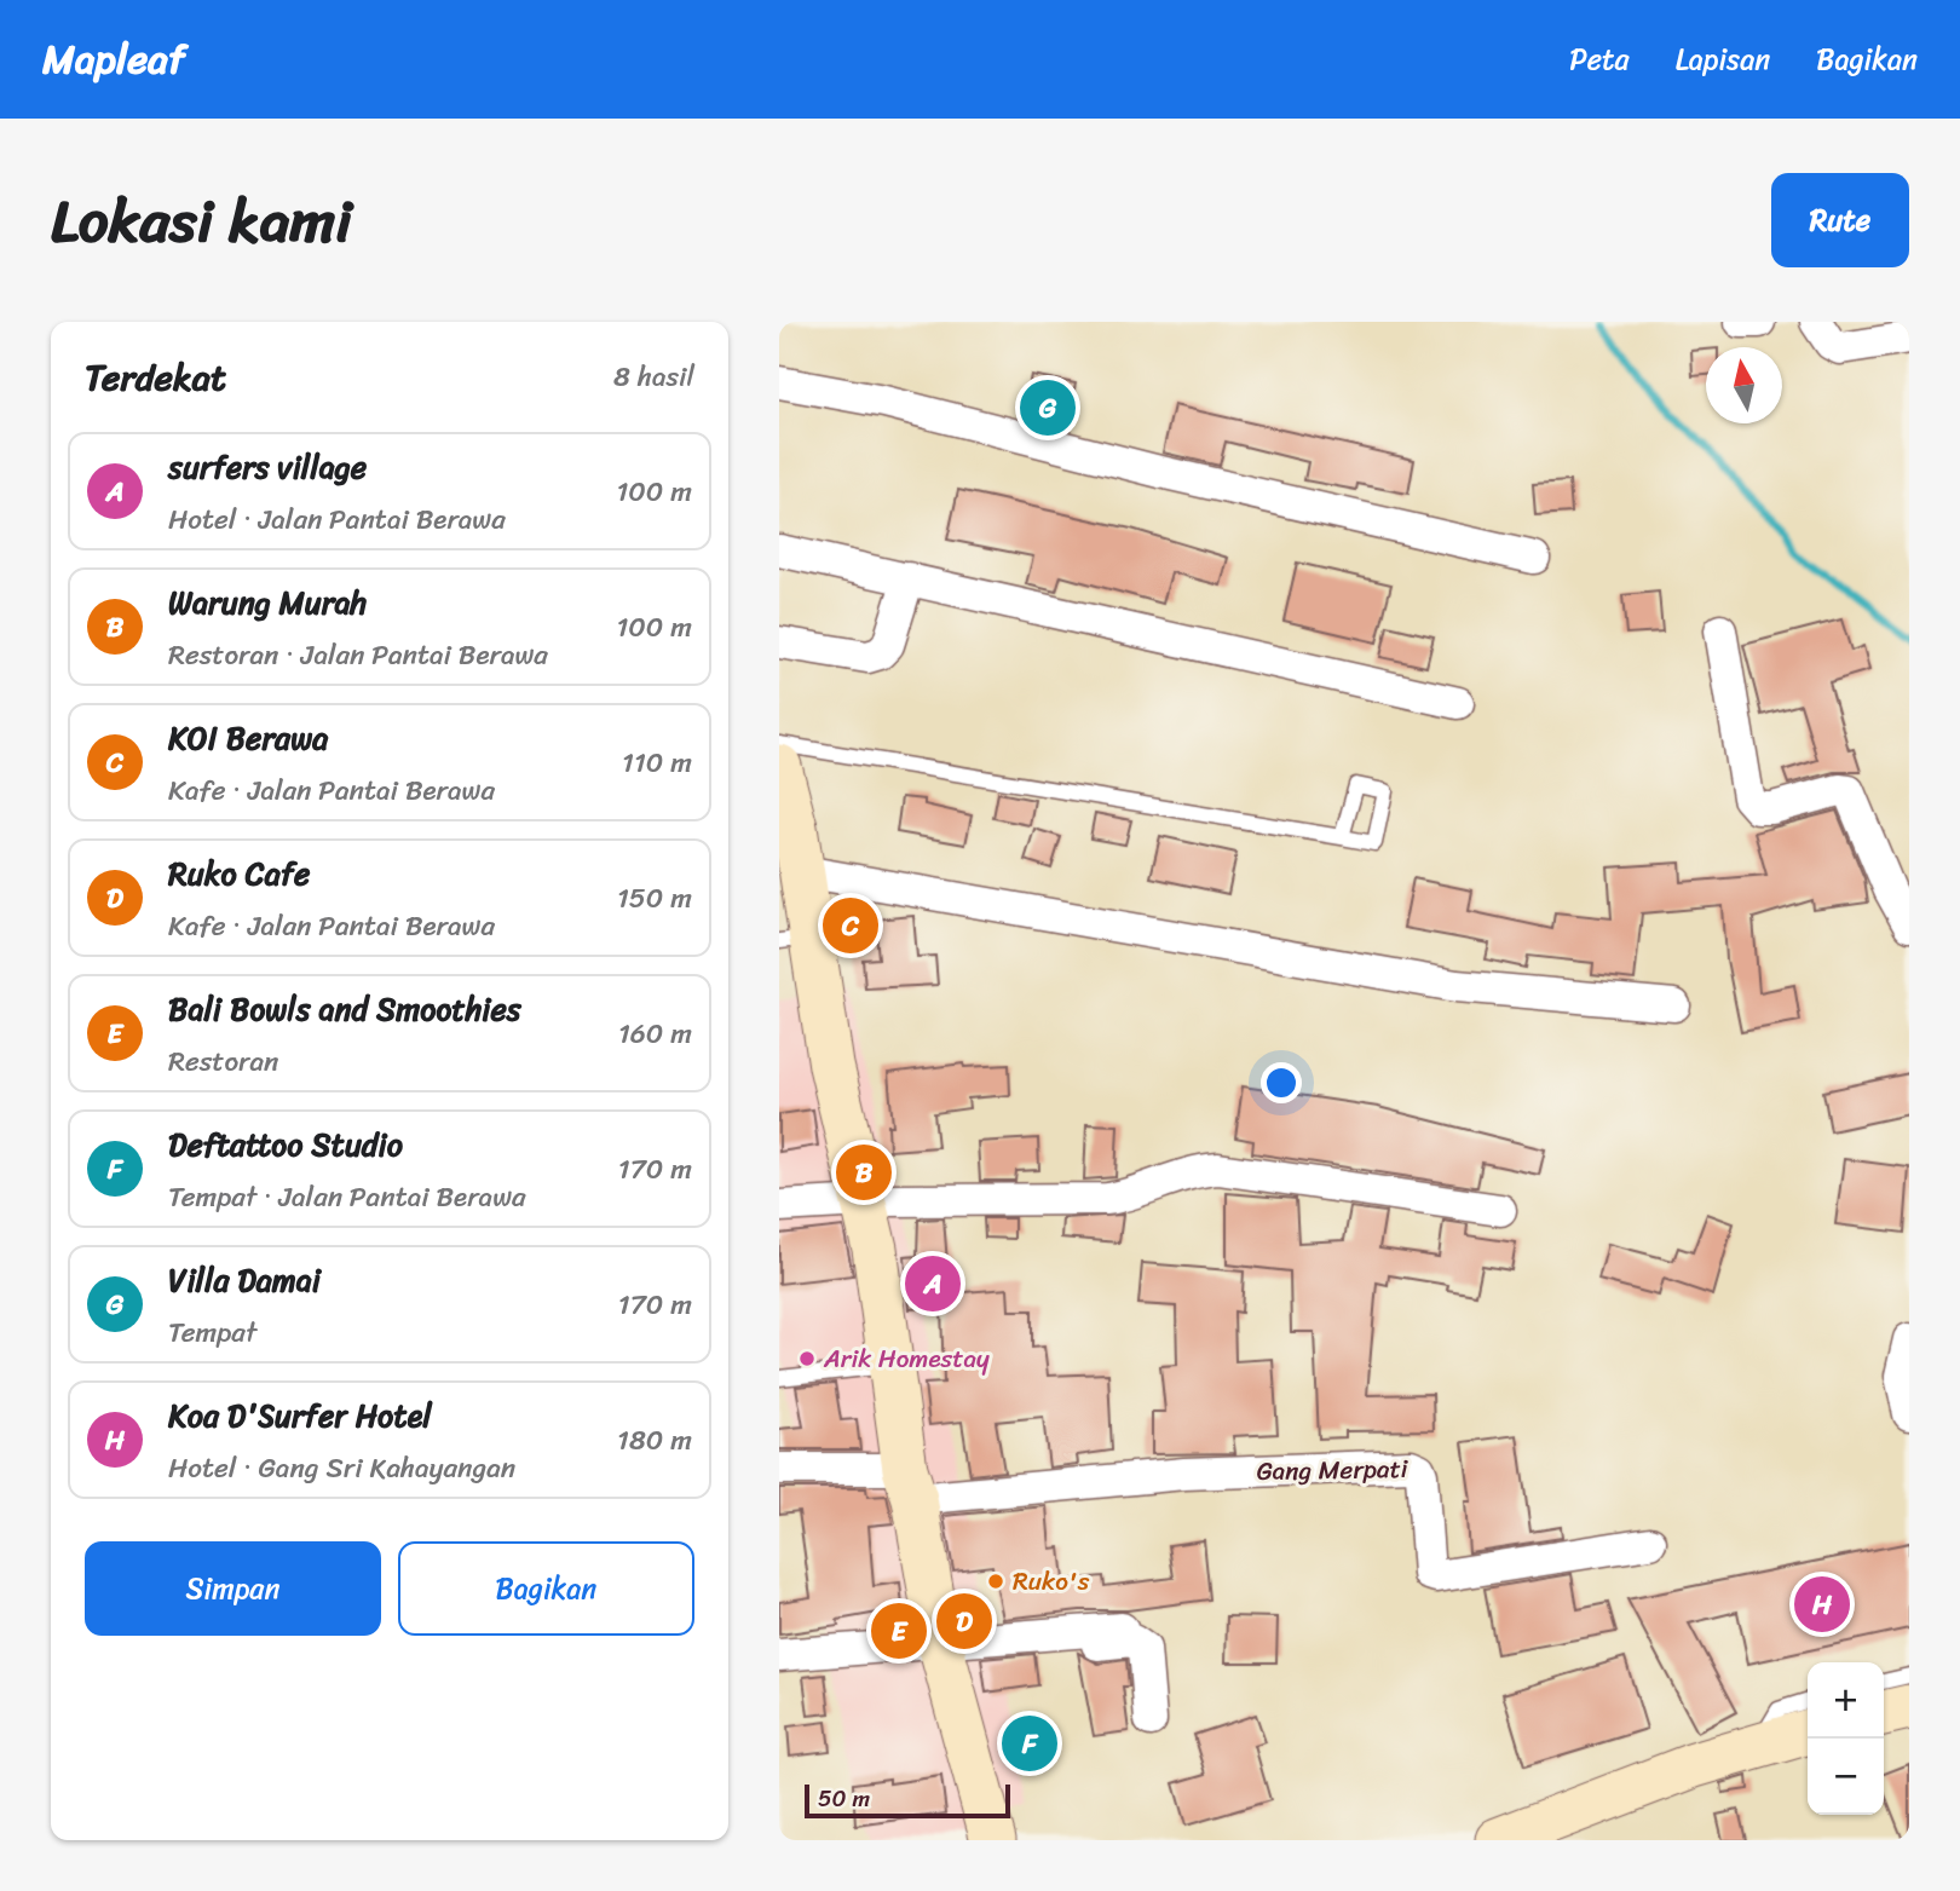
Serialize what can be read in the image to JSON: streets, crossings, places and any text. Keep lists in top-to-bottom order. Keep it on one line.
{"streets":{"street":["Gang Merpati"]},"places":["Arik Homestay","Ruko's"],"scale_bar":"50 m","north":"top","page":{"header":"Mapleaf","nav":["Peta","Lapisan","Bagikan"],"title":"Lokasi kami","buttons":["Rute",["Simpan","Bagikan"]],"heading":["Terdekat","8 hasil"],"pins":["G","C","B","A","H","D","E","F"],"list":[{"mark":"A","name":"surfers village","note":"Hotel · Jalan Pantai Berawa","value":"100 m"},{"mark":"B","name":"Warung Murah","note":"Restoran · Jalan Pantai Berawa","value":"100 m"},{"mark":"C","name":"KOI Berawa","note":"Kafe · Jalan Pantai Berawa","value":"110 m"},{"mark":"D","name":"Ruko Cafe","note":"Kafe · Jalan Pantai Berawa","value":"150 m"},{"mark":"E","name":"Bali Bowls and Smoothies","note":"Restoran","value":"160 m"},{"mark":"F","name":"Deftattoo Studio","note":"Tempat · Jalan Pantai Berawa","value":"170 m"},{"mark":"G","name":"Villa Damai","note":"Tempat","value":"170 m"},{"mark":"H","name":"Koa D'Surfer Hotel","note":"Hotel · Gang Sri Kahayangan","value":"180 m"}],"map_buttons":["+","−"],"scale":"50 m"}}
